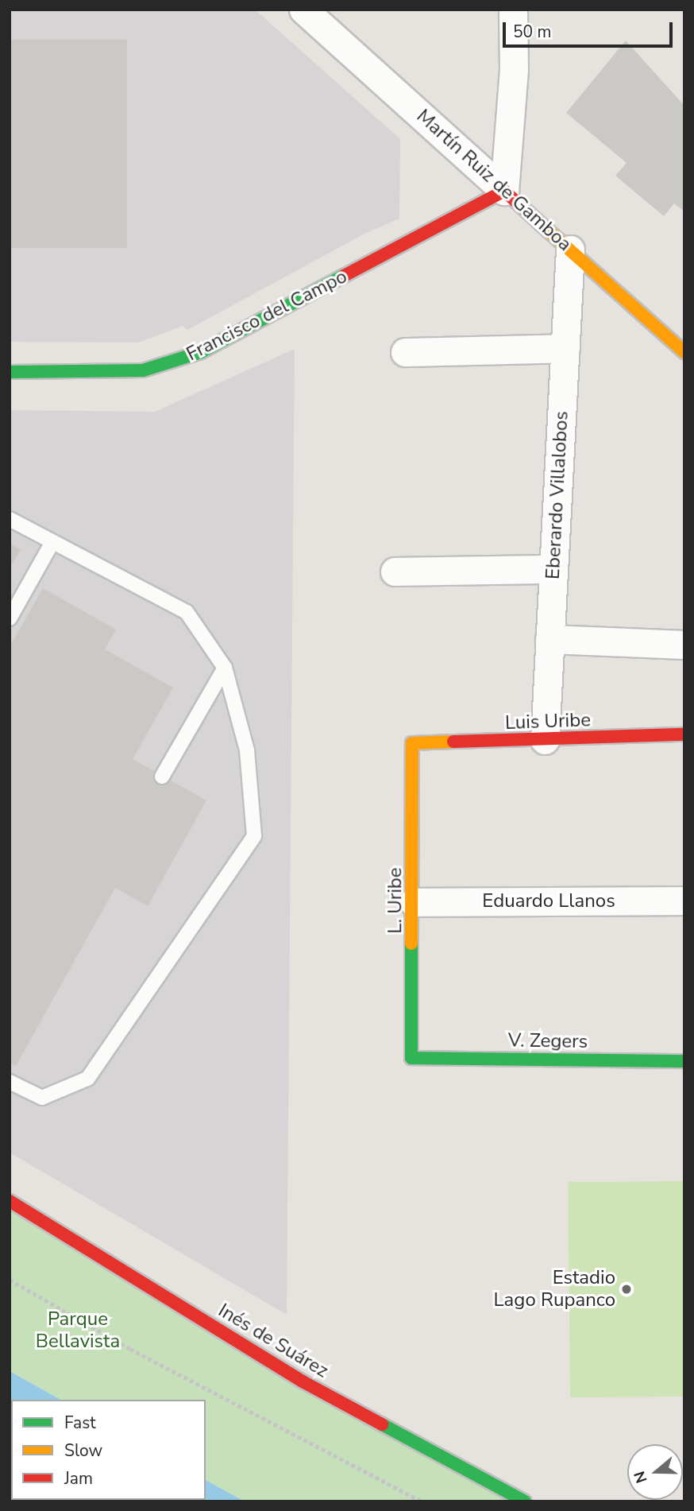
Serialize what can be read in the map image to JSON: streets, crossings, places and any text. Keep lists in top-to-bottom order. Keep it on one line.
{"streets":{"street":["Martín Ruiz de Gamboa","Francisco del Campo","Eberardo Villalobos","Luis Uribe","L. Uribe","Eduardo Llanos","V. Zegers","Inés de Suárez"]},"crossings":[["Martín Ruiz de Gamboa","Francisco del Campo"],["Martín Ruiz de Gamboa","Eberardo Villalobos"],["Eberardo Villalobos","Luis Uribe"],["Luis Uribe","L. Uribe"],["L. Uribe","Eduardo Llanos"],["L. Uribe","V. Zegers"]],"parks":["Parque Bellavista"],"places":["Estadio Lago Rupanco"],"legend":["Fast","Slow","Jam"],"scale_bar":"50 m","north":"left"}
